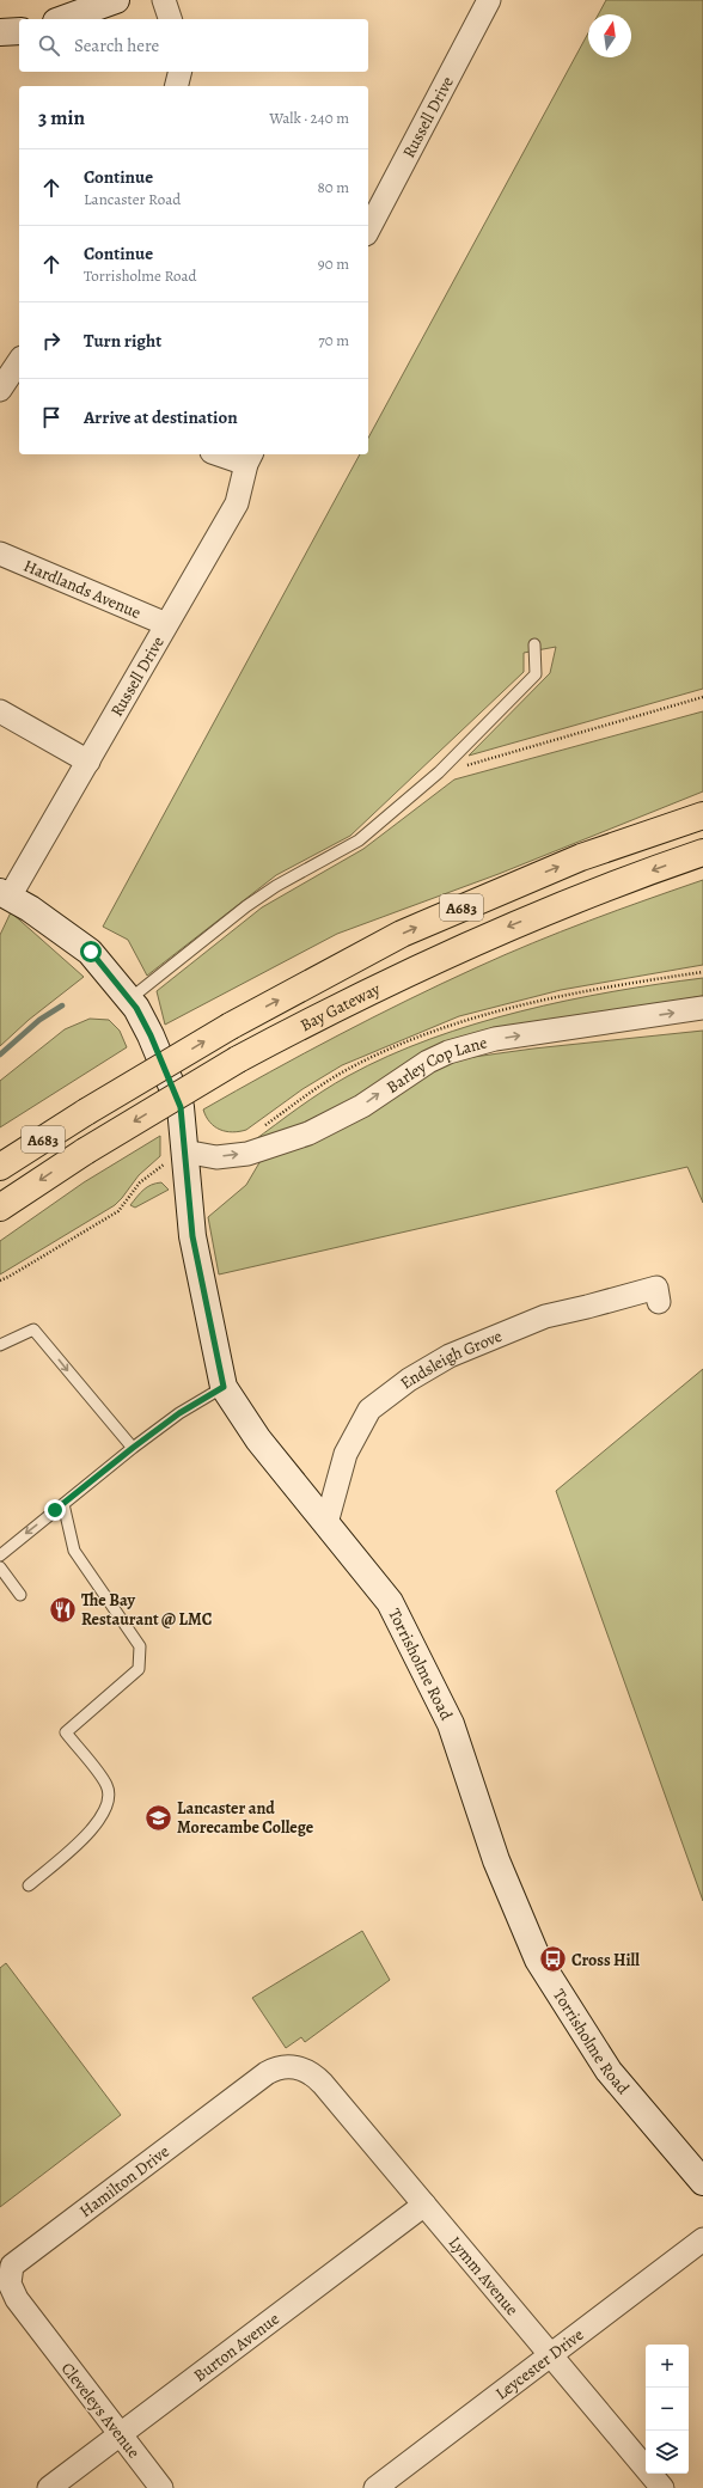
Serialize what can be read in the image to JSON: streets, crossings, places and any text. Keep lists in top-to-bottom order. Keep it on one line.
{"streets":{"highway":["A683","Bay Gateway"],"main road":["Torrisholme Road"],"street":["Russell Drive","Hardlands Avenue","Barley Cop Lane","Endsleigh Grove","Hamilton Drive","Lymm Avenue","Burton Avenue","Leycester Drive","Cleveleys Avenue"]},"crossings":[["Russell Drive","Hardlands Avenue"],["Russell Drive","Torrisholme Road"],["Barley Cop Lane","Torrisholme Road"],["Endsleigh Grove","Torrisholme Road"],["Hamilton Drive","Lymm Avenue"],["Hamilton Drive","Cleveleys Avenue"],["Lymm Avenue","Burton Avenue"],["Lymm Avenue","Leycester Drive"],["Burton Avenue","Cleveleys Avenue"]],"one_way":["Barley Cop Lane"],"places":{"restaurant":["The Bay Restaurant @ LMC"],"school or university":["Lancaster and Morecambe College"],"bus stop":["Cross Hill"]},"north":"top","page":{"search":"Search here","heading":["3 min","Walk · 240 m"],"list":[["Continue","Lancaster Road","80 m"],["Continue","Torrisholme Road","90 m"],["Turn right","70 m"],"Arrive at destination"],"map_buttons":["+","−"]}}
